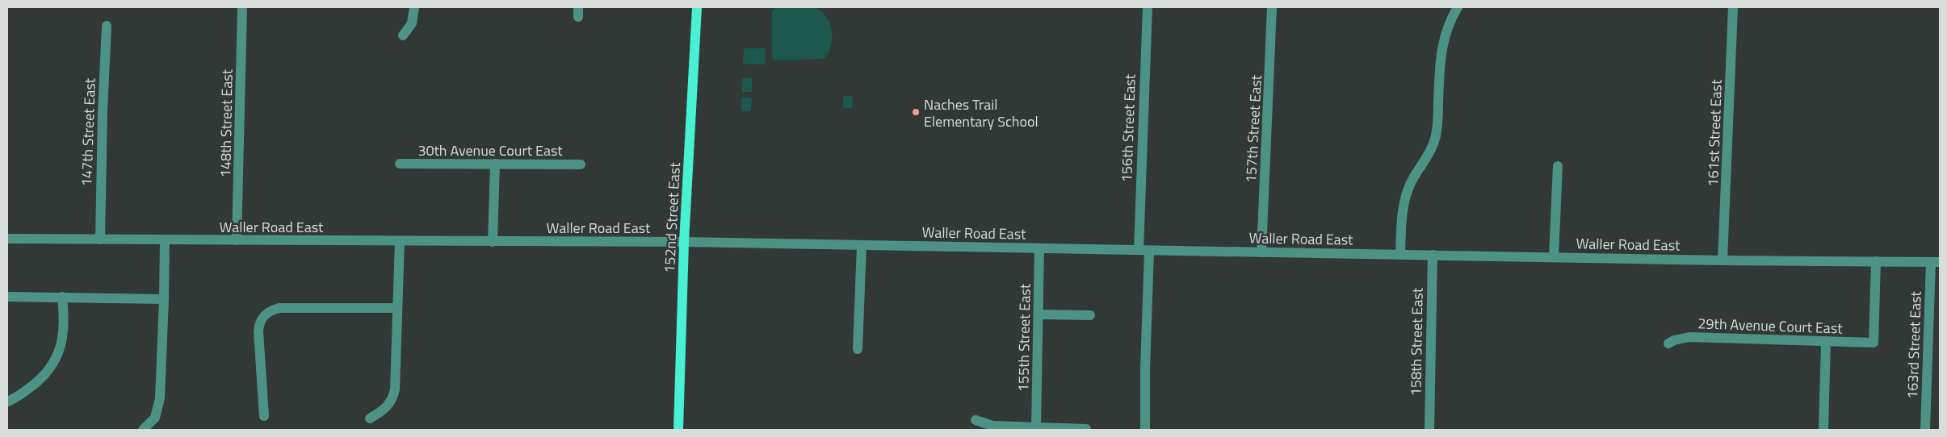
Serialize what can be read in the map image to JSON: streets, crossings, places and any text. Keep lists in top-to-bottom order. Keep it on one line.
{"streets":{"main road":["152nd Street East"],"street":["148th Street East","156th Street East","157th Street East","147th Street East","161st Street East","30th Avenue Court East","Waller Road East","29th Avenue Court East","155th Street East","158th Street East","163rd Street East"]},"crossings":[["148th Street East","Waller Road East"],["156th Street East","Waller Road East"],["157th Street East","Waller Road East"],["147th Street East","Waller Road East"],["161st Street East","Waller Road East"],["152nd Street East","Waller Road East"],["Waller Road East","29th Avenue Court East"],["Waller Road East","155th Street East"],["Waller Road East","158th Street East"],["Waller Road East","163rd Street East"]],"places":["Naches Trail Elementary School"]}
